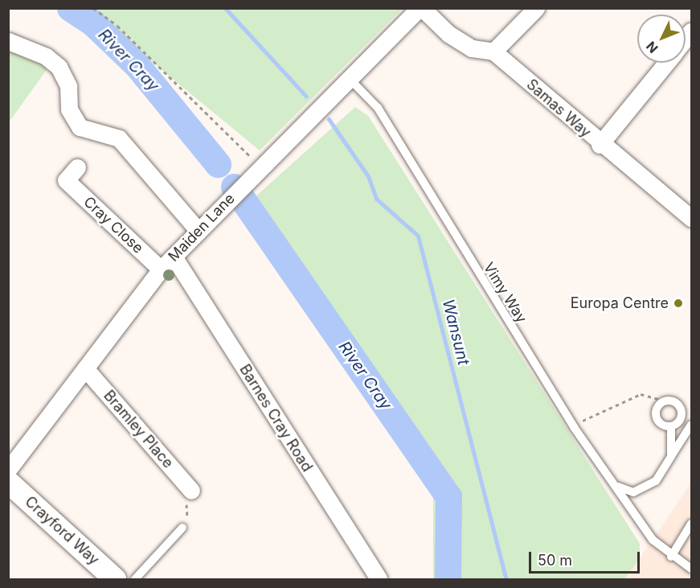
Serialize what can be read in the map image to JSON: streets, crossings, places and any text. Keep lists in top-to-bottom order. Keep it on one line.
{"streets":{"main road":["Crayford Way"],"street":["Samas Way","Cray Close","Maiden Lane","Barnes Cray Road","Bramley Place"],"lane":["Vimy Way"]},"crossings":[["Cray Close","Maiden Lane"],["Maiden Lane","Vimy Way"],["Maiden Lane","Barnes Cray Road"],["Maiden Lane","Bramley Place"]],"water":["River Cray","Wansunt"],"places":["Europa Centre"],"scale_bar":"50 m","north":"bottom left"}
